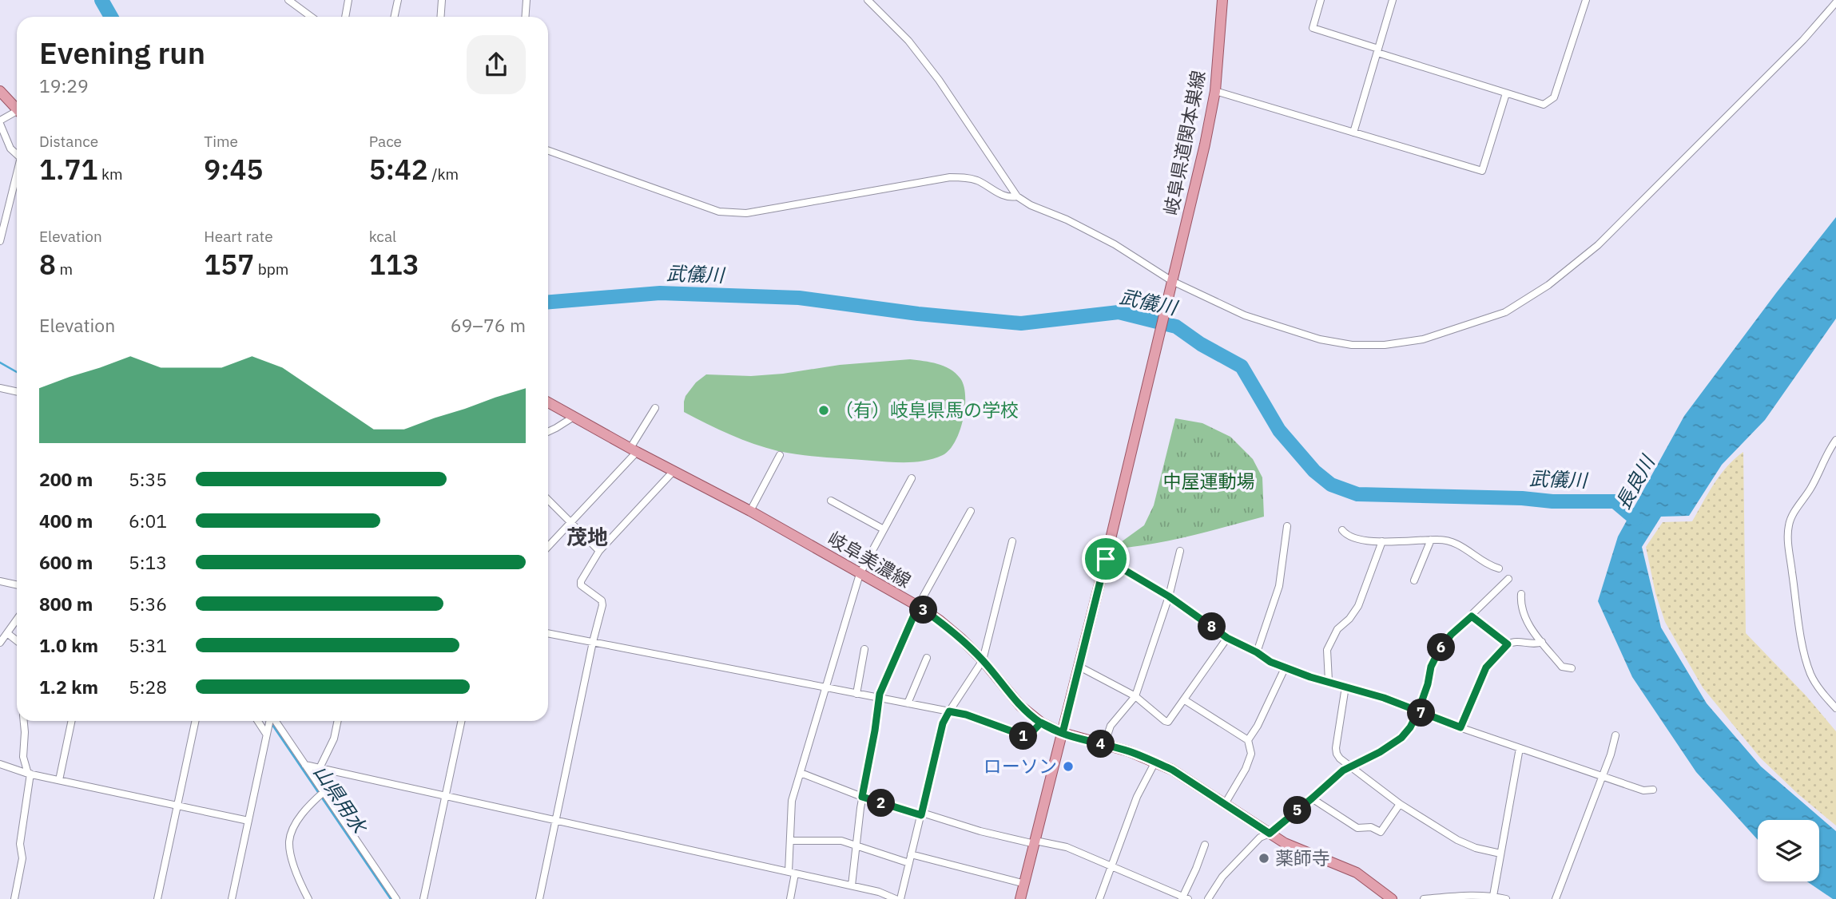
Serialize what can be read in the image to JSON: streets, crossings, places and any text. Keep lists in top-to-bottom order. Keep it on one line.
{"streets":{"main road":["岐阜県道関本巣線","岐阜美濃線"]},"districts":["茂地"],"water":["武儀川","長良川","山県用水"],"parks":["中屋運動場"],"places":["（有）岐阜県馬の学校","ローソン","薬師寺"],"page":{"heading":["Evening run","19:29"],"stats":[["Distance","1.71 km"],["Time","9:45"],["Pace","5:42 /km"],["Elevation","8 m"],["Heart rate","157 bpm"],["kcal","113"]],"chart":["Elevation","69–76 m"],"list":[{"name":"200 m","note":"5:35"},{"name":"400 m","note":"6:01"},{"name":"600 m","note":"5:13"},{"name":"800 m","note":"5:36"},{"name":"1.0 km","note":"5:31"},{"name":"1.2 km","note":"5:28"}],"pins":["3","8","6","7","1","4","2","5"]}}
